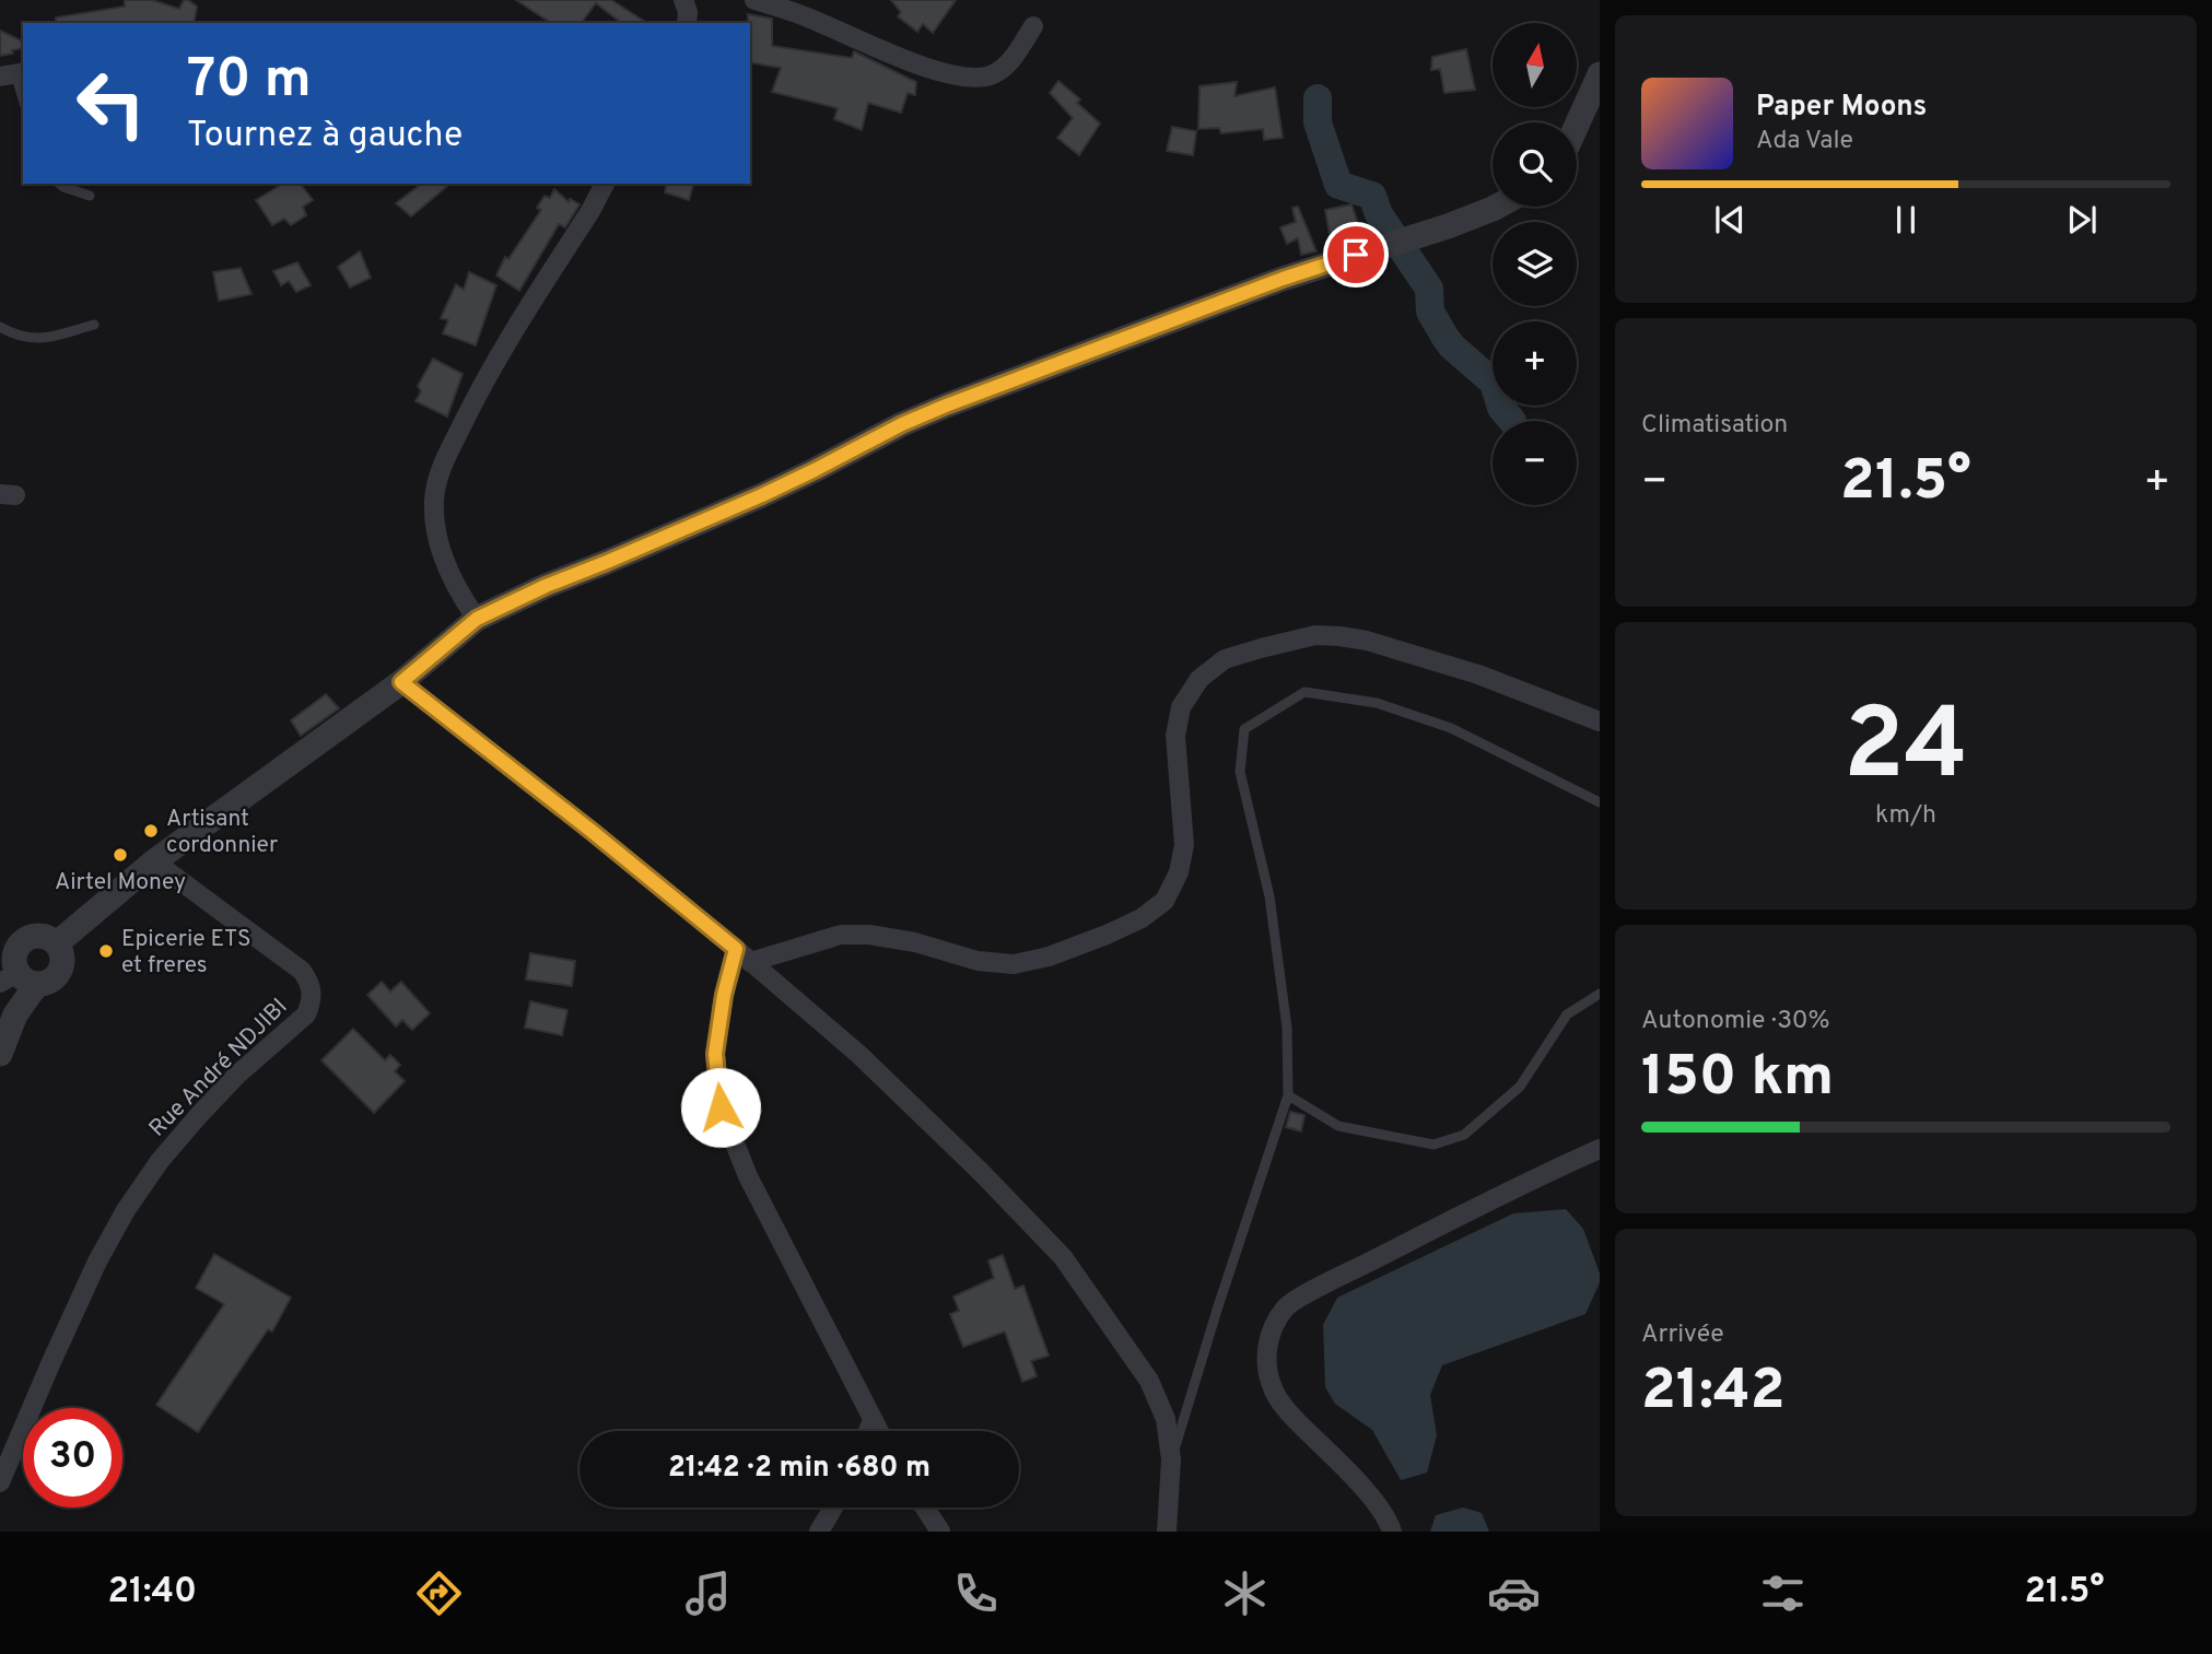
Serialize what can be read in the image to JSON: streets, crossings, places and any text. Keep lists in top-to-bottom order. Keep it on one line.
{"streets":{"street":["Rue André NDJIBI"]},"places":["Artisant cordonnier","Airtel Money","Epicerie ETS et freres"],"north":"top","page":{"map_buttons":["+","−"],"turn":["70 m","Tournez à gauche"],"song":["Paper Moons","Ada Vale"],"tile":["Climatisation",["24","km/h"],["Autonomie · 30%","150 km"],["Arrivée","21:42"]],"heat":["−","21.5°","+"],"limit":"30","trip":"21:42 · 2 min · 680 m","tabs":["21:40","21.5°"]}}
